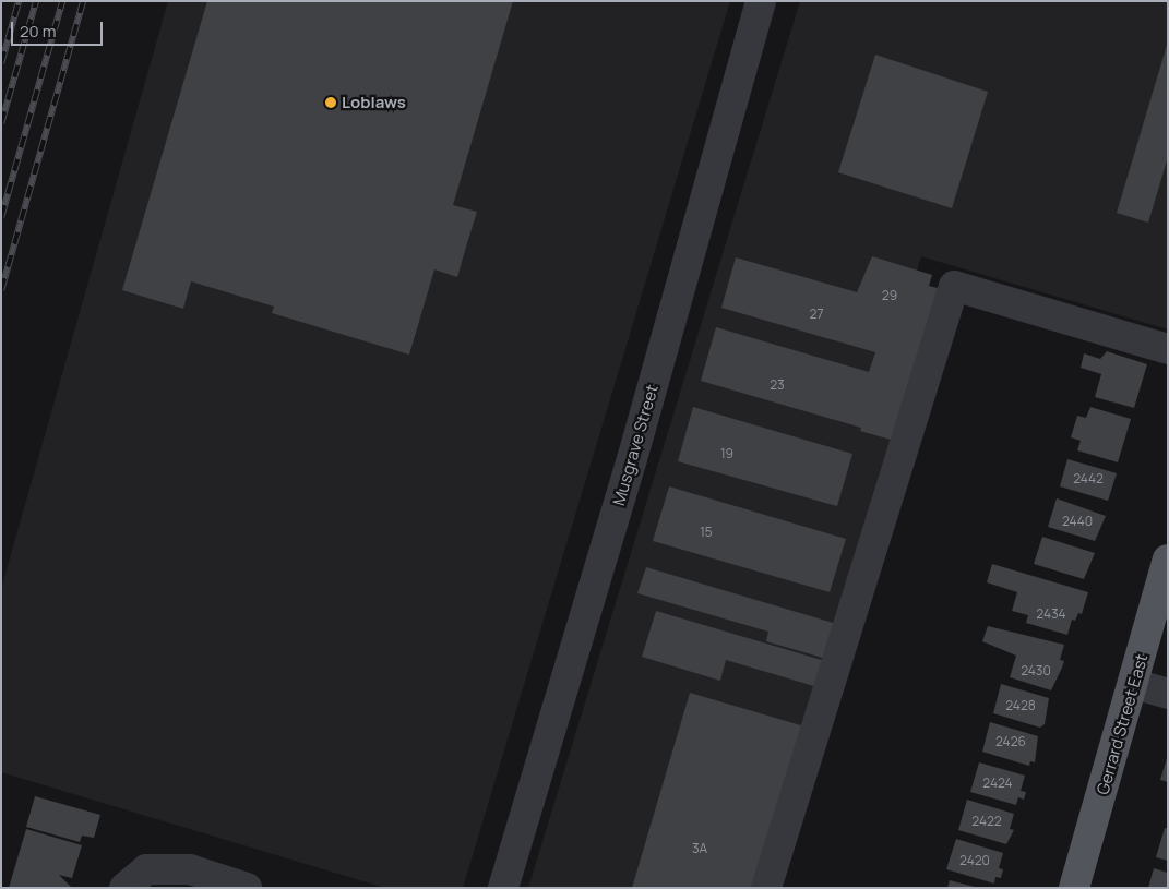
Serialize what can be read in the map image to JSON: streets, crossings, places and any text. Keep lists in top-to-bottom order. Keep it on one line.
{"streets":{"main road":["Gerrard Street East"],"street":["Musgrave Street"]},"places":["Loblaws"],"house_numbers":["29","27","23","19","2442","2440","15","2434","2430","2428","2426","2424","2422","3A","2420"],"scale_bar":"20 m"}
